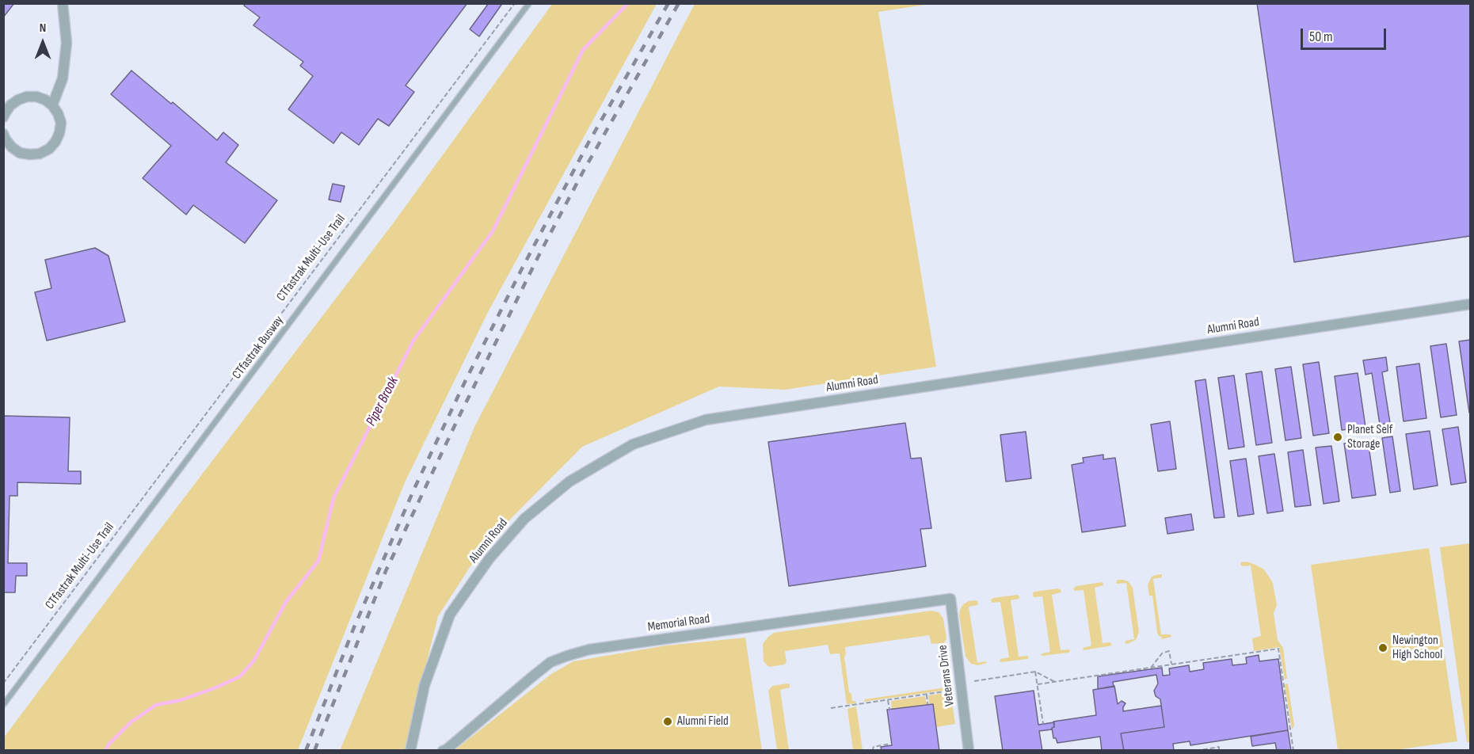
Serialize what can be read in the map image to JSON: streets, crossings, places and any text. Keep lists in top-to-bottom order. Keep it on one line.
{"streets":{"street":["Alumni Road","Memorial Road","Veterans Drive"],"lane":["CTfastrak Busway"],"path":["CTfastrak Multi-Use Trail"]},"crossings":[["Memorial Road","Veterans Drive"]],"water":["Piper Brook"],"places":["Planet Self Storage","Newington High School","Alumni Field"],"scale_bar":"50 m","north":"top"}
